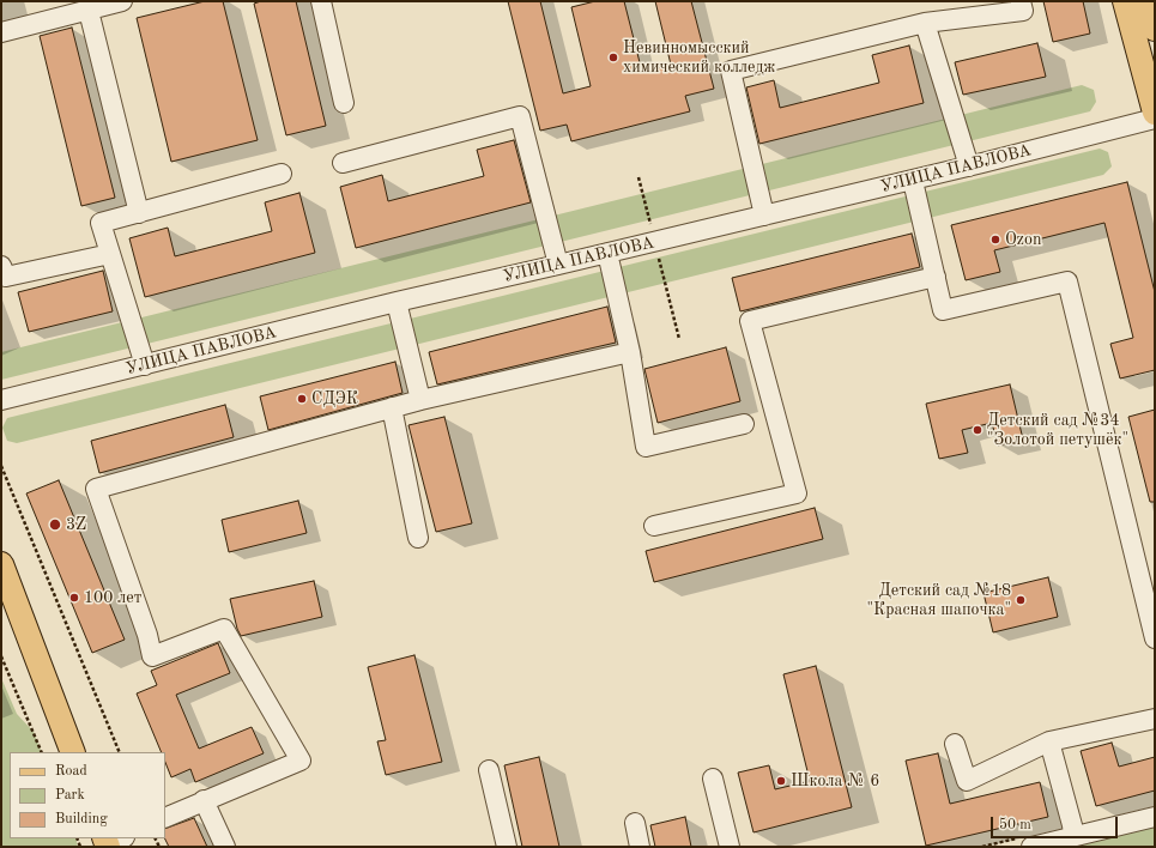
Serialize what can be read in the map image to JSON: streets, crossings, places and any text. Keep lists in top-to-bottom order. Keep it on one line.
{"streets":{"street":["УЛИЦА ПАВЛОВА"]},"places":["Невинномысский химический колледж","Ozon","СДЭК","Детский сад №34 \"Золотой петушёк\"","3Z","100 лет","Детский сад №18 \"Красная шапочка\"","Школа № 6"],"legend":["Road","Park","Building"],"scale_bar":"50 m"}
